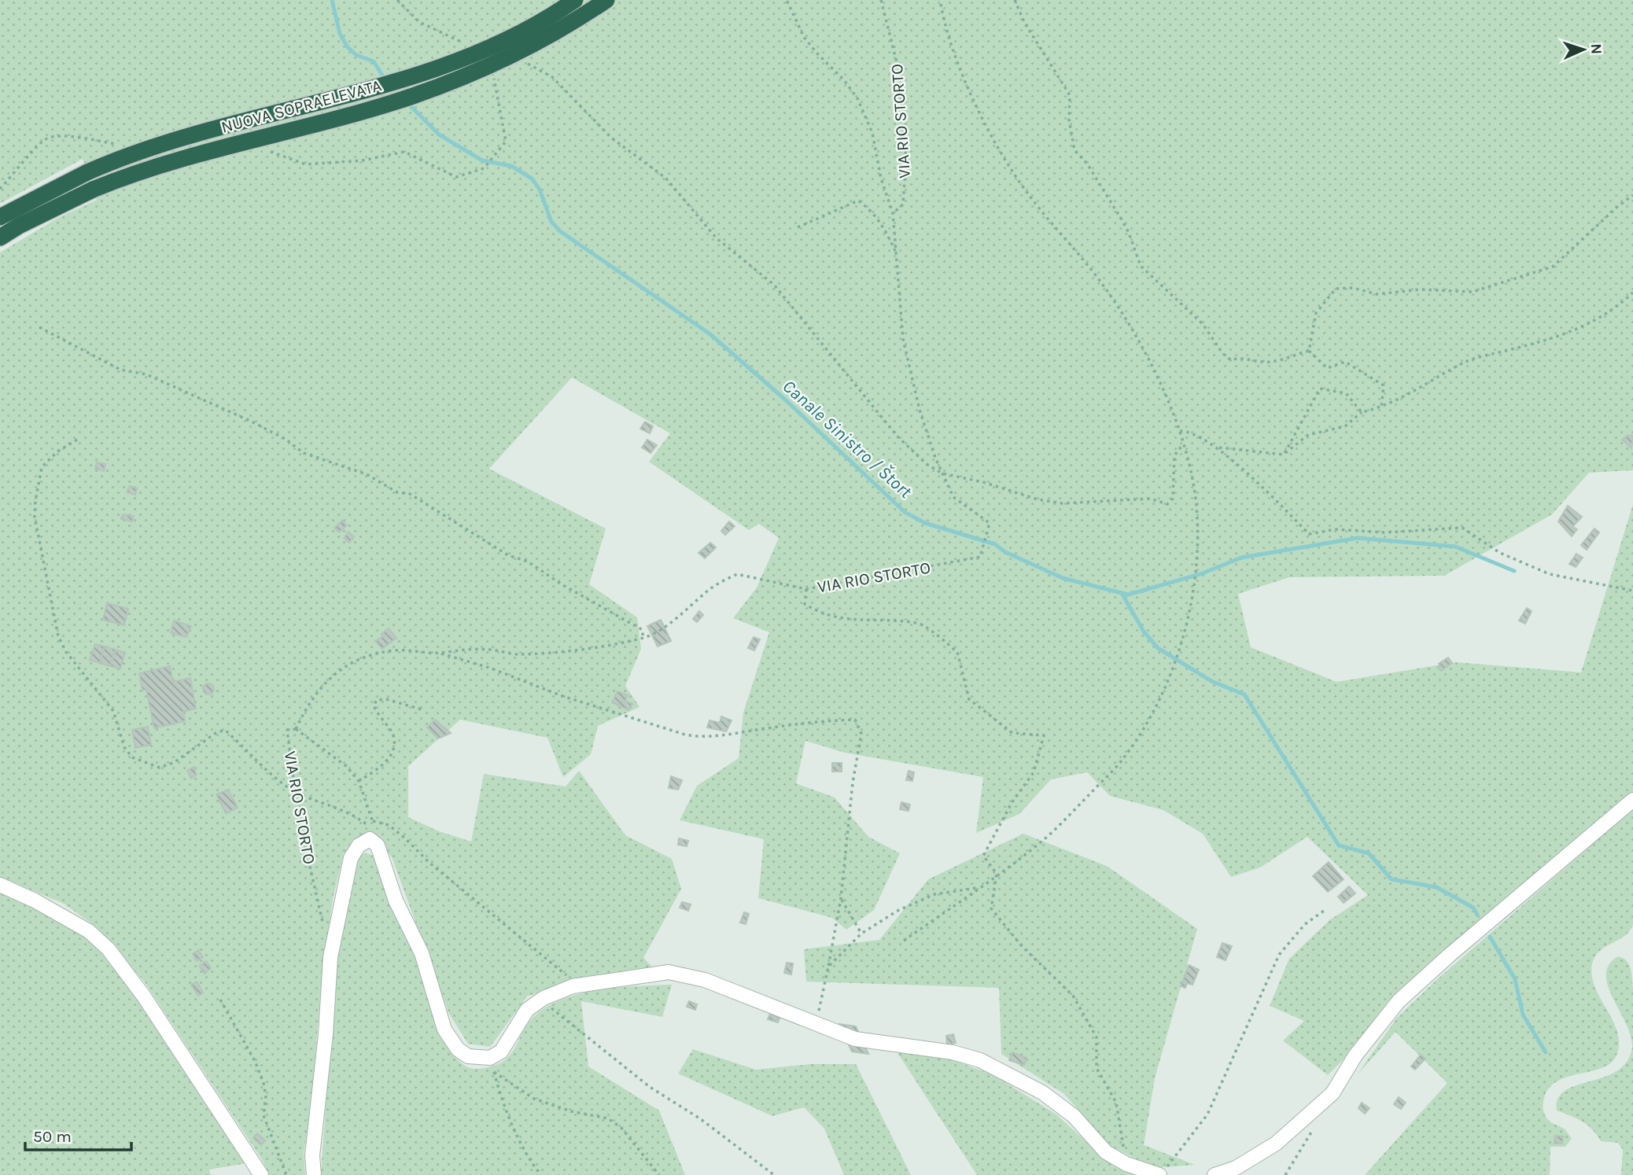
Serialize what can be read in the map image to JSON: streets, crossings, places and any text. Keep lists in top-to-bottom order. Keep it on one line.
{"streets":{"highway":["NUOVA SOPRAELEVATA"],"path":["VIA RIO STORTO"]},"water":["Canale Sinistro / Štort"],"scale_bar":"50 m","north":"right"}
